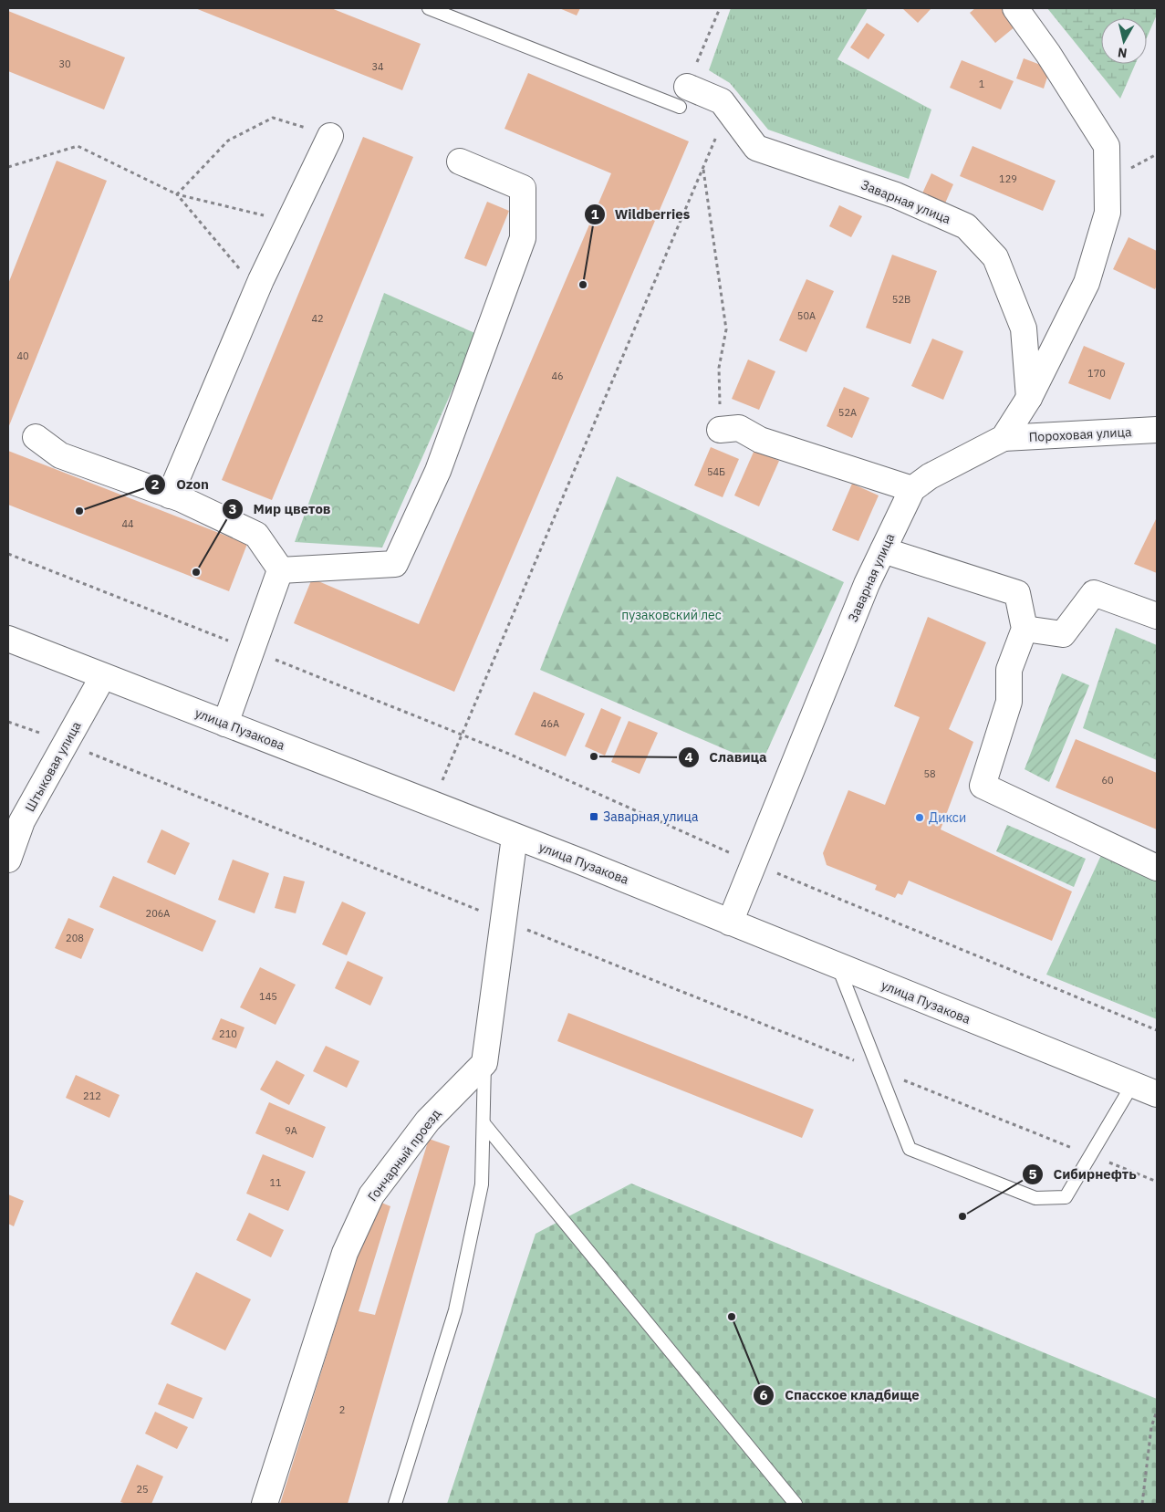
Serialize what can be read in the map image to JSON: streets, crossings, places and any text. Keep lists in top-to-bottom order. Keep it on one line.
{"streets":{"street":["Заварная улица","Пороховая улица","улица Пузакова","Штыковая улица","Гончарный проезд"]},"crossings":[["Заварная улица","Пороховая улица"],["Заварная улица","улица Пузакова"],["улица Пузакова","Штыковая улица"]],"parks":["пузаковский лес"],"places":{"other":["Wildberries","Ozon","Мир цветов","Славица","Дикси","Сибирнефть","Спасское кладбище"],"transit":["Заварная улица"]},"house_numbers":["30","34","1","129","52В","50А","42","40","170","46","52А","54Б","44","46А","58","60","206А","208","145","210","212","9А","11","2","25"],"north":"bottom"}
